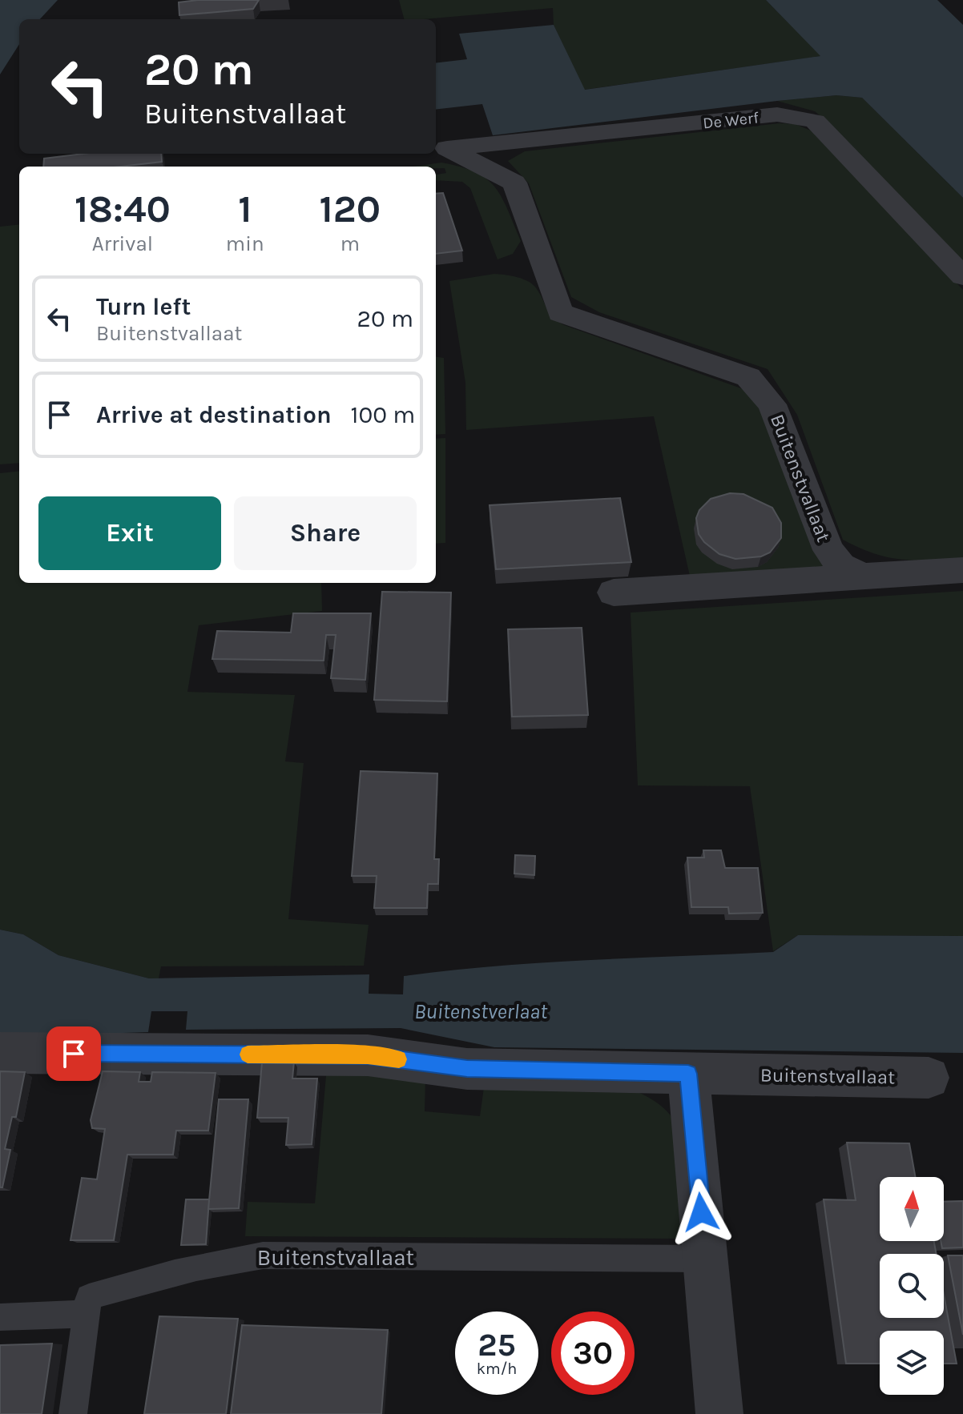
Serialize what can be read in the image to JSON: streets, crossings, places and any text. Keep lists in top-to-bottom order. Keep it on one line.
{"streets":{"street":["De Werf","Buitenstvallaat"]},"crossings":[["De Werf","Buitenstvallaat"]],"water":["Buitenstverlaat"],"north":"top","page":{"turn":["20 m","Buitenstvallaat"],"eta":["18:40","Arrival","1","min","120","m"],"list":[{"name":"Turn left","note":"Buitenstvallaat","value":"20 m"},{"name":"Arrive at destination","value":"100 m"}],"buttons":["Exit","Share"],"speed":"25 km/h","limit":"30"}}
